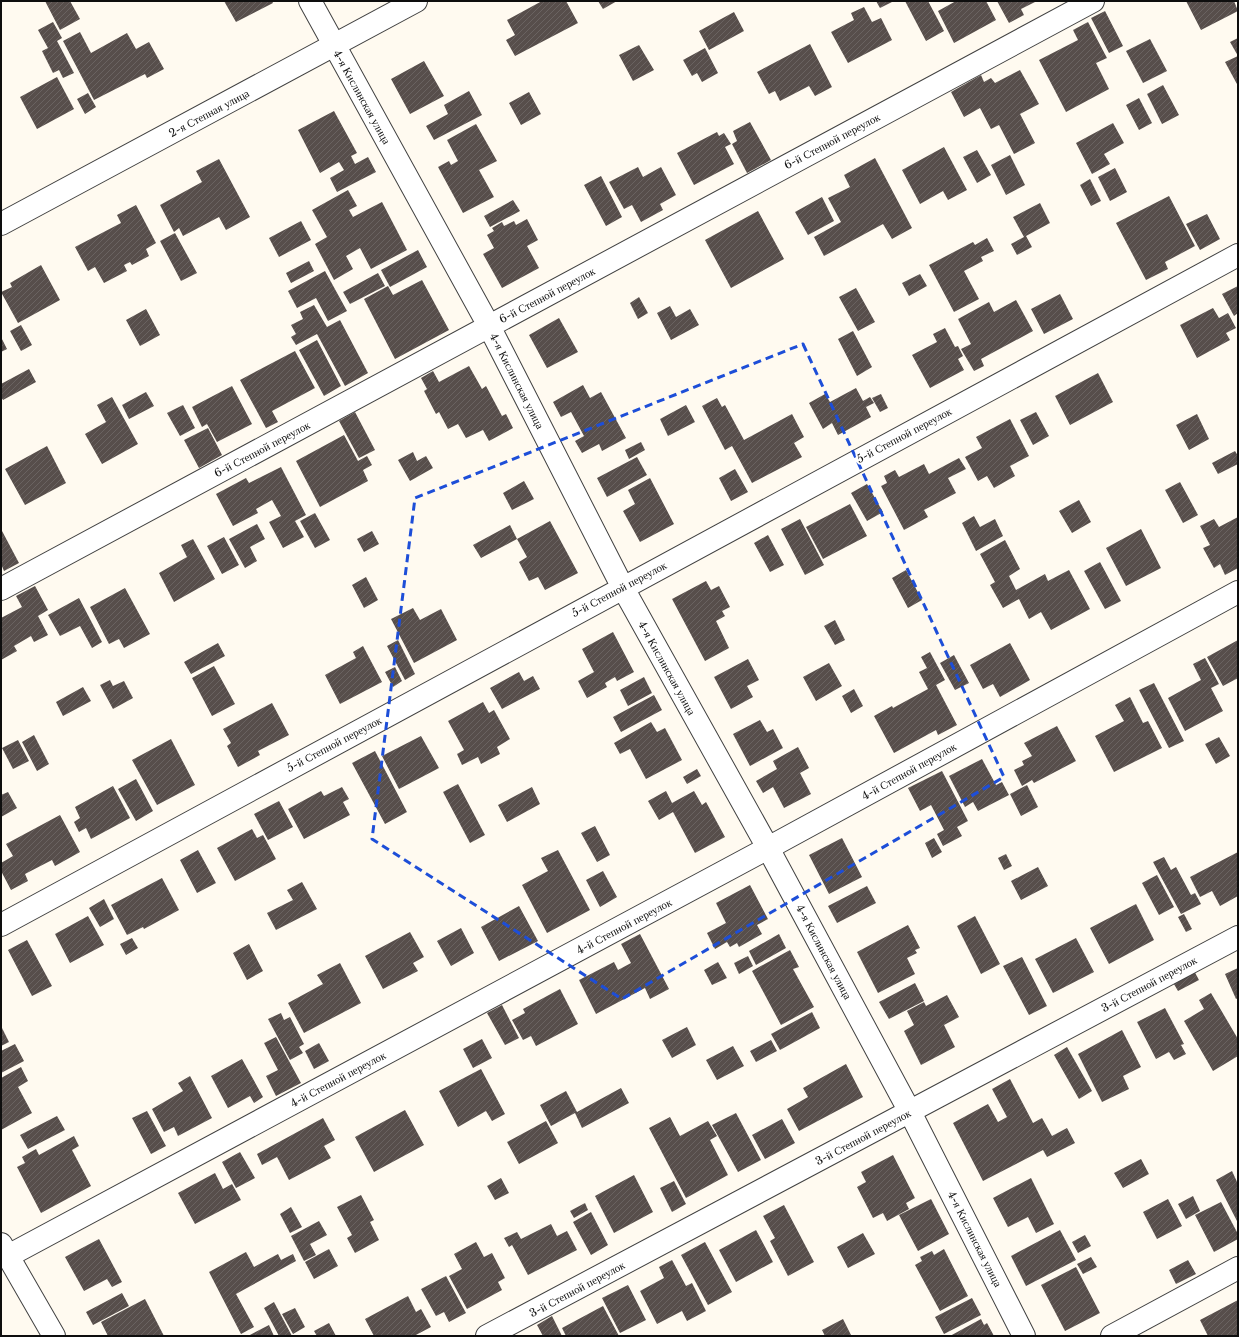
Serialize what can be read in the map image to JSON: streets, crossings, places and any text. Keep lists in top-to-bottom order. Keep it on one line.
{"streets":{"street":["4-я Кислинская улица","2-я Степная улица","6-й Степной переулок","5-й Степной переулок","4-й Степной переулок","3-й Степной переулок"]},"crossings":[["4-я Кислинская улица","2-я Степная улица"],["4-я Кислинская улица","6-й Степной переулок"],["4-я Кислинская улица","5-й Степной переулок"],["4-я Кислинская улица","4-й Степной переулок"],["4-я Кислинская улица","3-й Степной переулок"]]}
